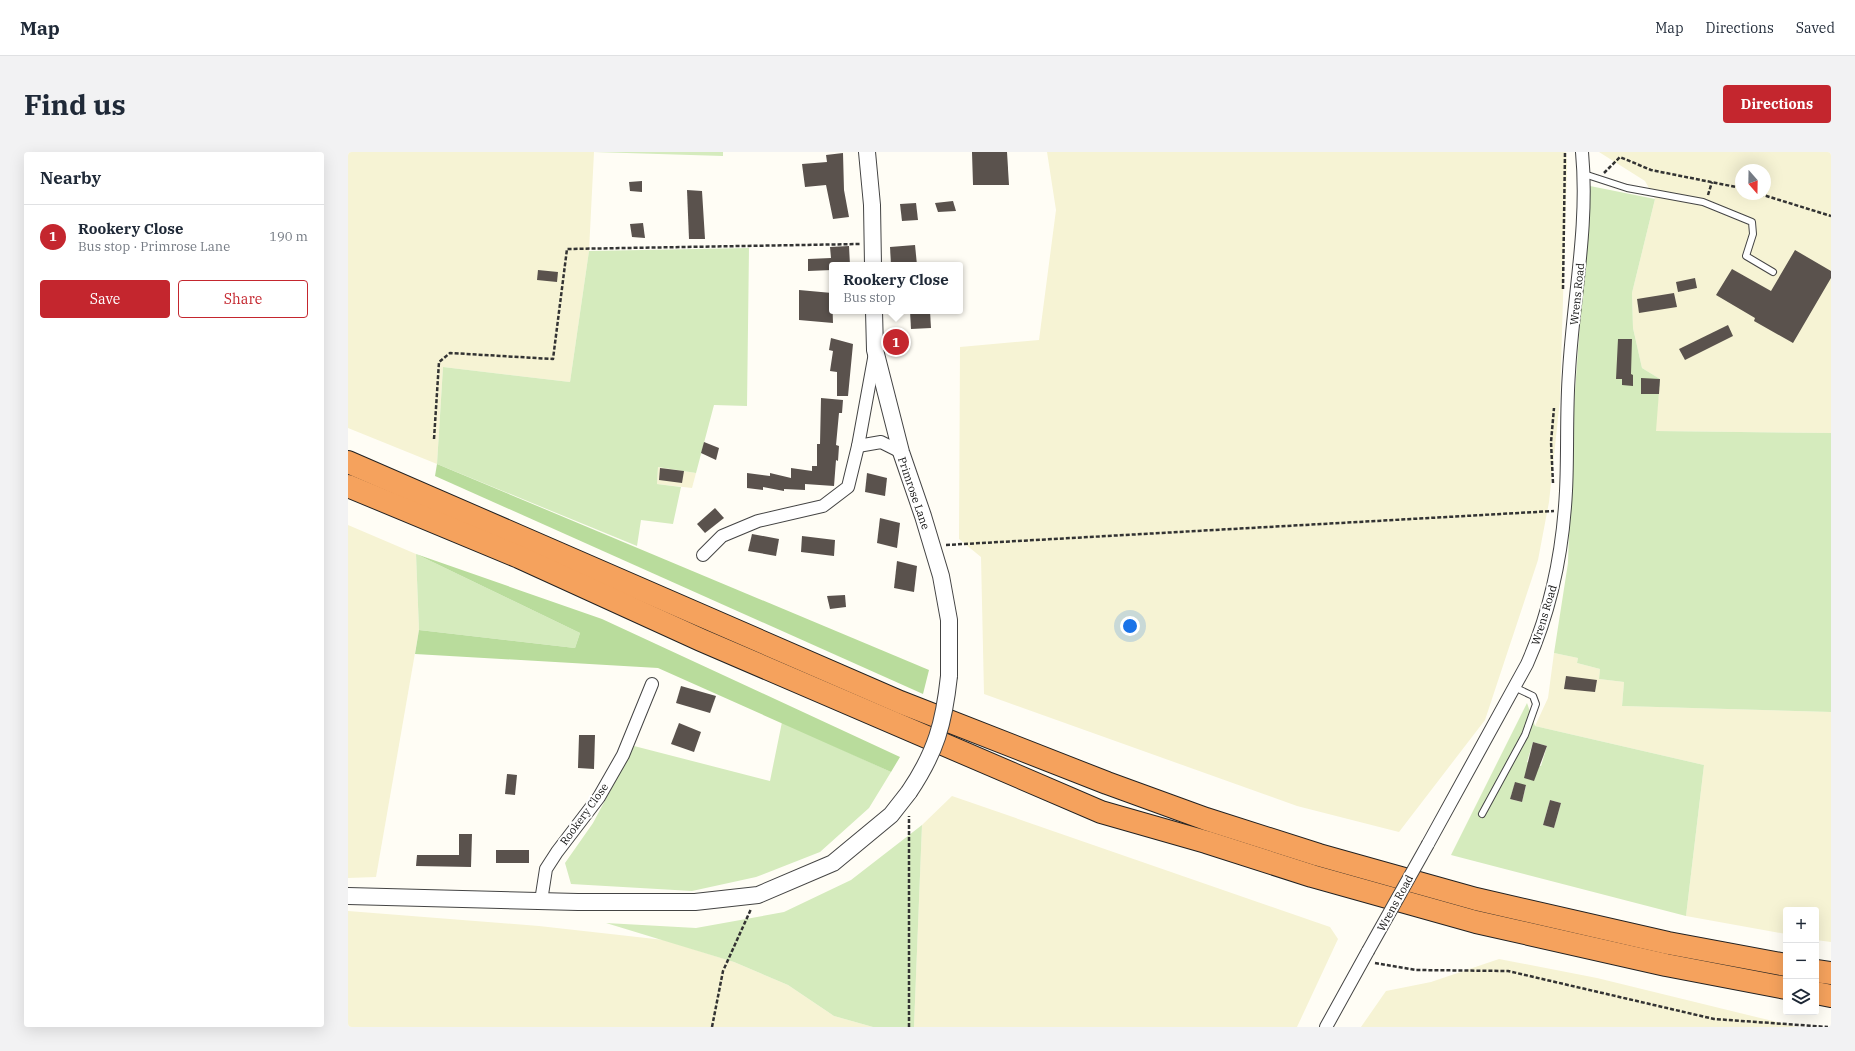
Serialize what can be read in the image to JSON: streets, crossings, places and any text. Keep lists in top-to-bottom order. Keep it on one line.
{"streets":{"street":["Wrens Road","Primrose Lane","Rookery Close"]},"crossings":[["Primrose Lane","Rookery Close"]],"north":"bottom","page":{"header":"Map","nav":["Map","Directions","Saved"],"buttons":["Directions",["Save","Share"]],"title":"Find us","heading":"Nearby","list":[{"mark":"1","name":"Rookery Close","note":"Bus stop · Primrose Lane","value":"190 m"}],"popup":["Rookery Close","Bus stop"],"pins":"1","map_buttons":["+","−"]}}
